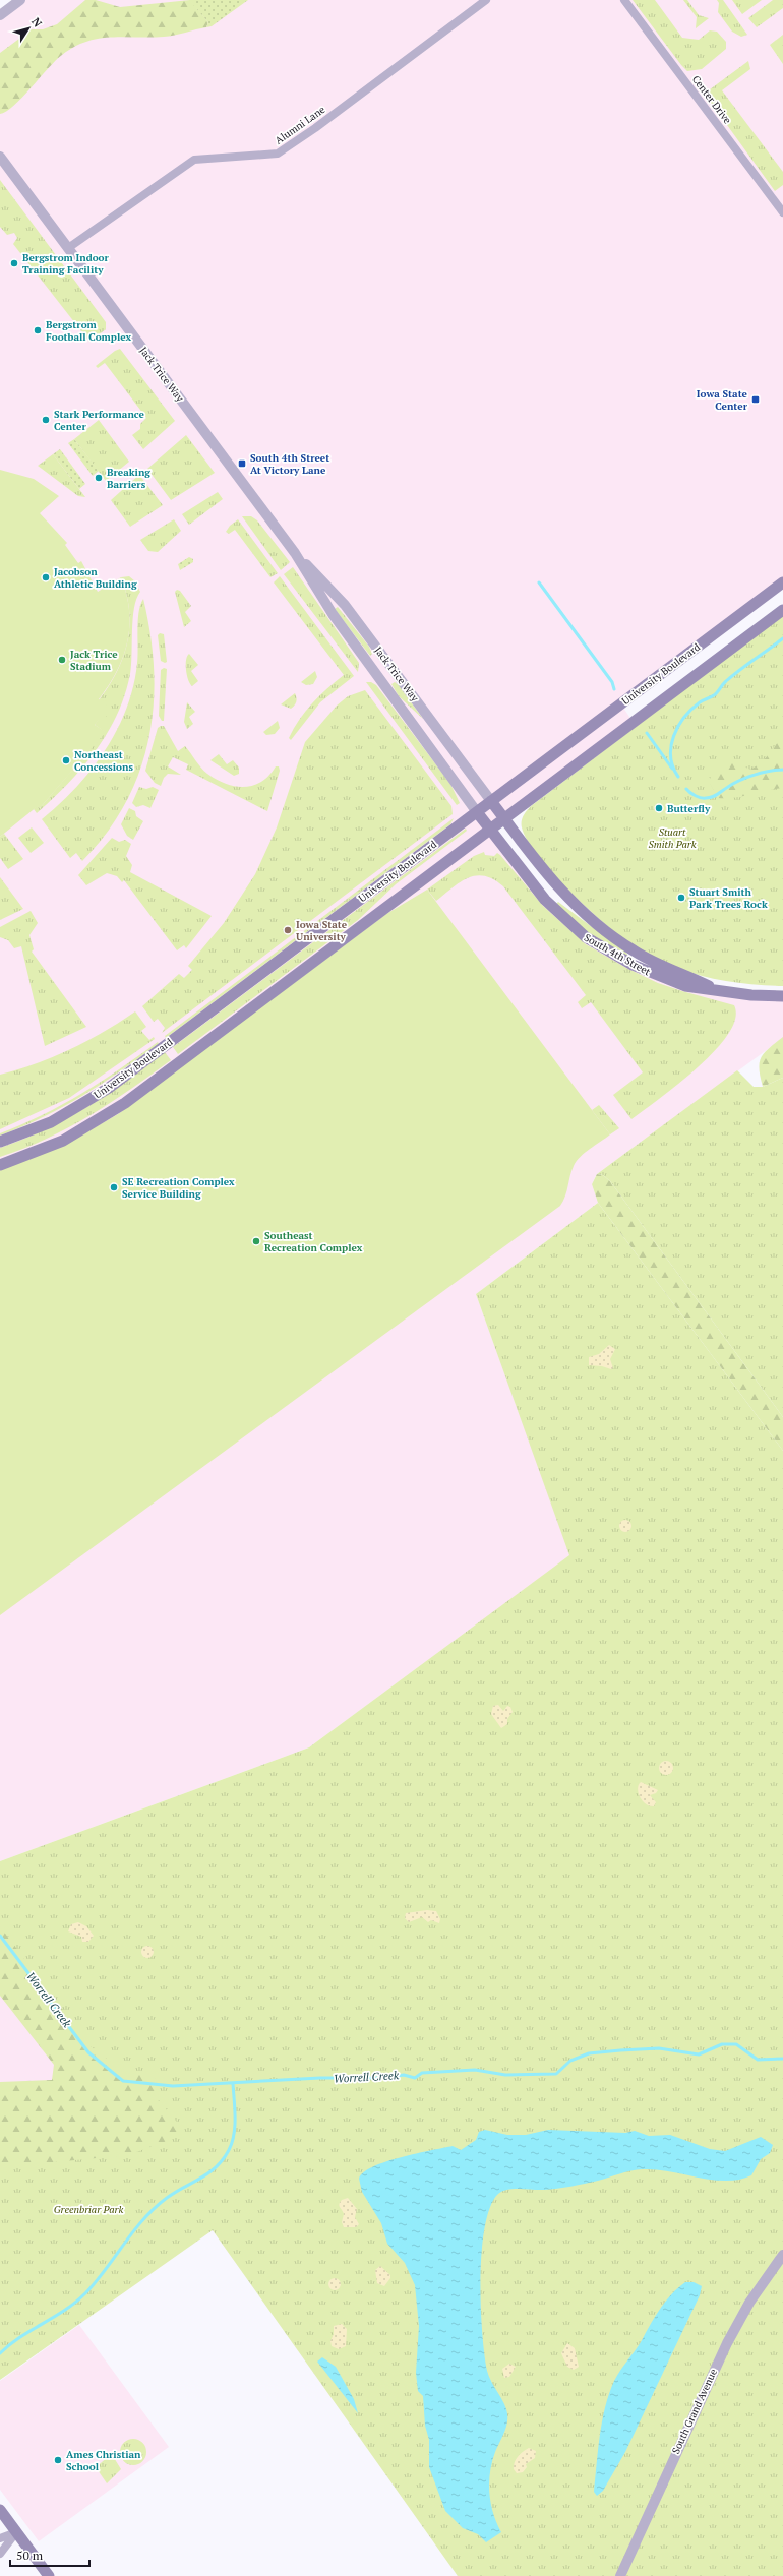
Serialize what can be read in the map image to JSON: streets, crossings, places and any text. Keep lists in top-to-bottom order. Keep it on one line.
{"streets":{"main road":["University Boulevard","South 4th Street"],"street":["Center Drive","Alumni Lane","Jack Trice Way","South Grand Avenue"]},"crossings":[["Alumni Lane","Jack Trice Way"],["Jack Trice Way","University Boulevard"],["Jack Trice Way","South 4th Street"],["University Boulevard","South 4th Street"]],"water":["Worrell Creek"],"parks":["Stuart Smith Park","Greenbriar Park"],"places":{"other":["Bergstrom Indoor Training Facility","Bergstrom Football Complex","Stark Performance Center","Breaking Barriers","Jacobson Athletic Building","Jack Trice Stadium","Northeast Concessions","Butterfly","Stuart Smith Park Trees Rock","Iowa State University","SE Recreation Complex Service Building","Southeast Recreation Complex","Ames Christian School"],"transit":["Iowa State Center","South 4th Street At Victory Lane"]},"scale_bar":"50 m","north":"top right"}
